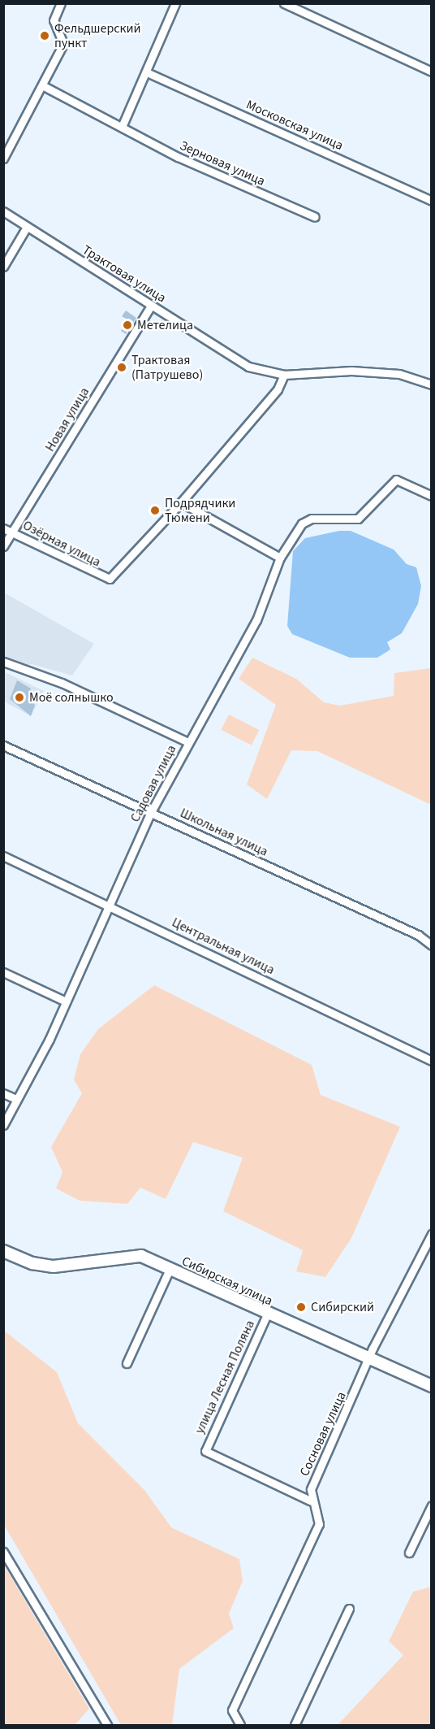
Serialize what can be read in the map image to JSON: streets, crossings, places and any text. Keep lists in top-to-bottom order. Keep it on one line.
{"streets":{"street":["Московская улица","Зерновая улица","Трактовая улица","Новая улица","Озёрная улица","Садовая улица","Школьная улица","Центральная улица","Сибирская улица","улица Лесная Поляна","Сосновая улица"]},"crossings":[["Трактовая улица","Новая улица"],["Новая улица","Озёрная улица"],["Садовая улица","Школьная улица"],["Садовая улица","Центральная улица"],["Сибирская улица","улица Лесная Поляна"],["Сибирская улица","Сосновая улица"],["улица Лесная Поляна","Сосновая улица"]],"places":["Фельдшерский пункт","Метелица","Трактовая (Патрушево)","Подрядчики Тюмени","Моё солнышко","Сибирский"]}
